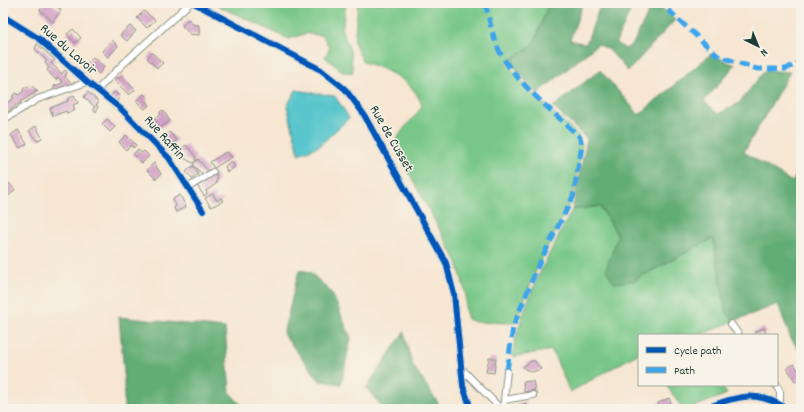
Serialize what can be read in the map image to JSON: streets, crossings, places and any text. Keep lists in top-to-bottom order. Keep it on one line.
{"streets":{"street":["Rue du Lavoir","Rue Raffin","Rue de Cusset"]},"crossings":[["Rue du Lavoir","Rue Raffin"]],"legend":["Cycle path","Path"],"north":"bottom right"}
